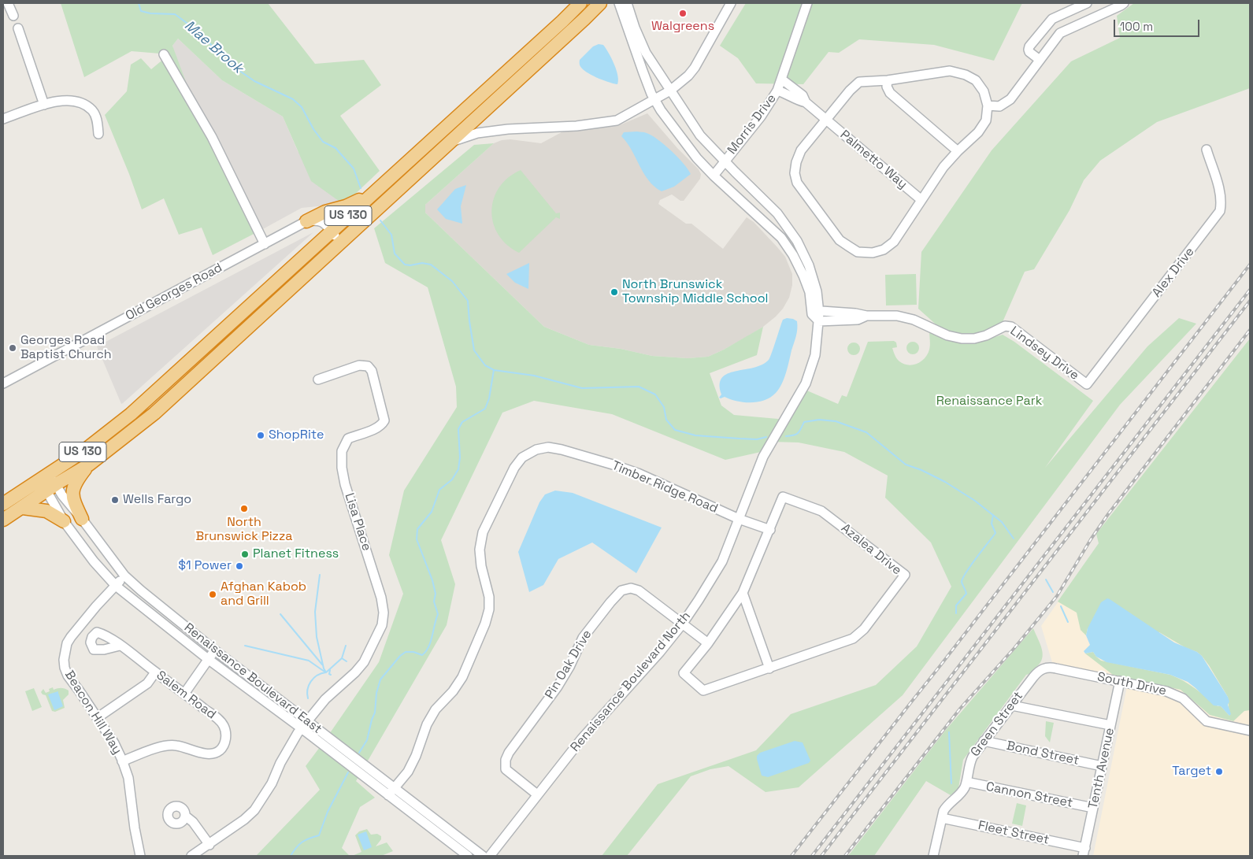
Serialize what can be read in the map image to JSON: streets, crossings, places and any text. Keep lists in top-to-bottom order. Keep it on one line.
{"streets":{"highway":["US 130"],"street":["Morris Drive","Palmetto Way","Alex Drive","Old Georges Road","Lindsey Drive","Timber Ridge Road","Lisa Place","Azalea Drive","Pin Oak Drive","Renaissance Boulevard East","Renaissance Boulevard North","South Drive","Salem Road","Beacon Hill Way","Green Street","Bond Street","Tenth Avenue","Cannon Street","Fleet Street"]},"crossings":[["Morris Drive","Renaissance Boulevard North"],["US 130","Renaissance Boulevard East"],["Alex Drive","Lindsey Drive"],["Lindsey Drive","Renaissance Boulevard North"],["Timber Ridge Road","Renaissance Boulevard East"],["Timber Ridge Road","Renaissance Boulevard North"],["Lisa Place","Renaissance Boulevard East"],["Pin Oak Drive","Renaissance Boulevard North"],["Renaissance Boulevard East","Beacon Hill Way"],["South Drive","Green Street"],["South Drive","Tenth Avenue"],["Salem Road","Beacon Hill Way"],["Green Street","Bond Street"],["Green Street","Cannon Street"],["Green Street","Fleet Street"],["Bond Street","Tenth Avenue"],["Tenth Avenue","Cannon Street"],["Tenth Avenue","Fleet Street"]],"water":["Mae Brook"],"parks":["Renaissance Park"],"places":["Walgreens","North Brunswick Township Middle School","Georges Road Baptist Church","ShopRite","Wells Fargo","North Brunswick Pizza","Planet Fitness","$1 Power","Afghan Kabob and Grill","Target"],"scale_bar":"100 m"}
